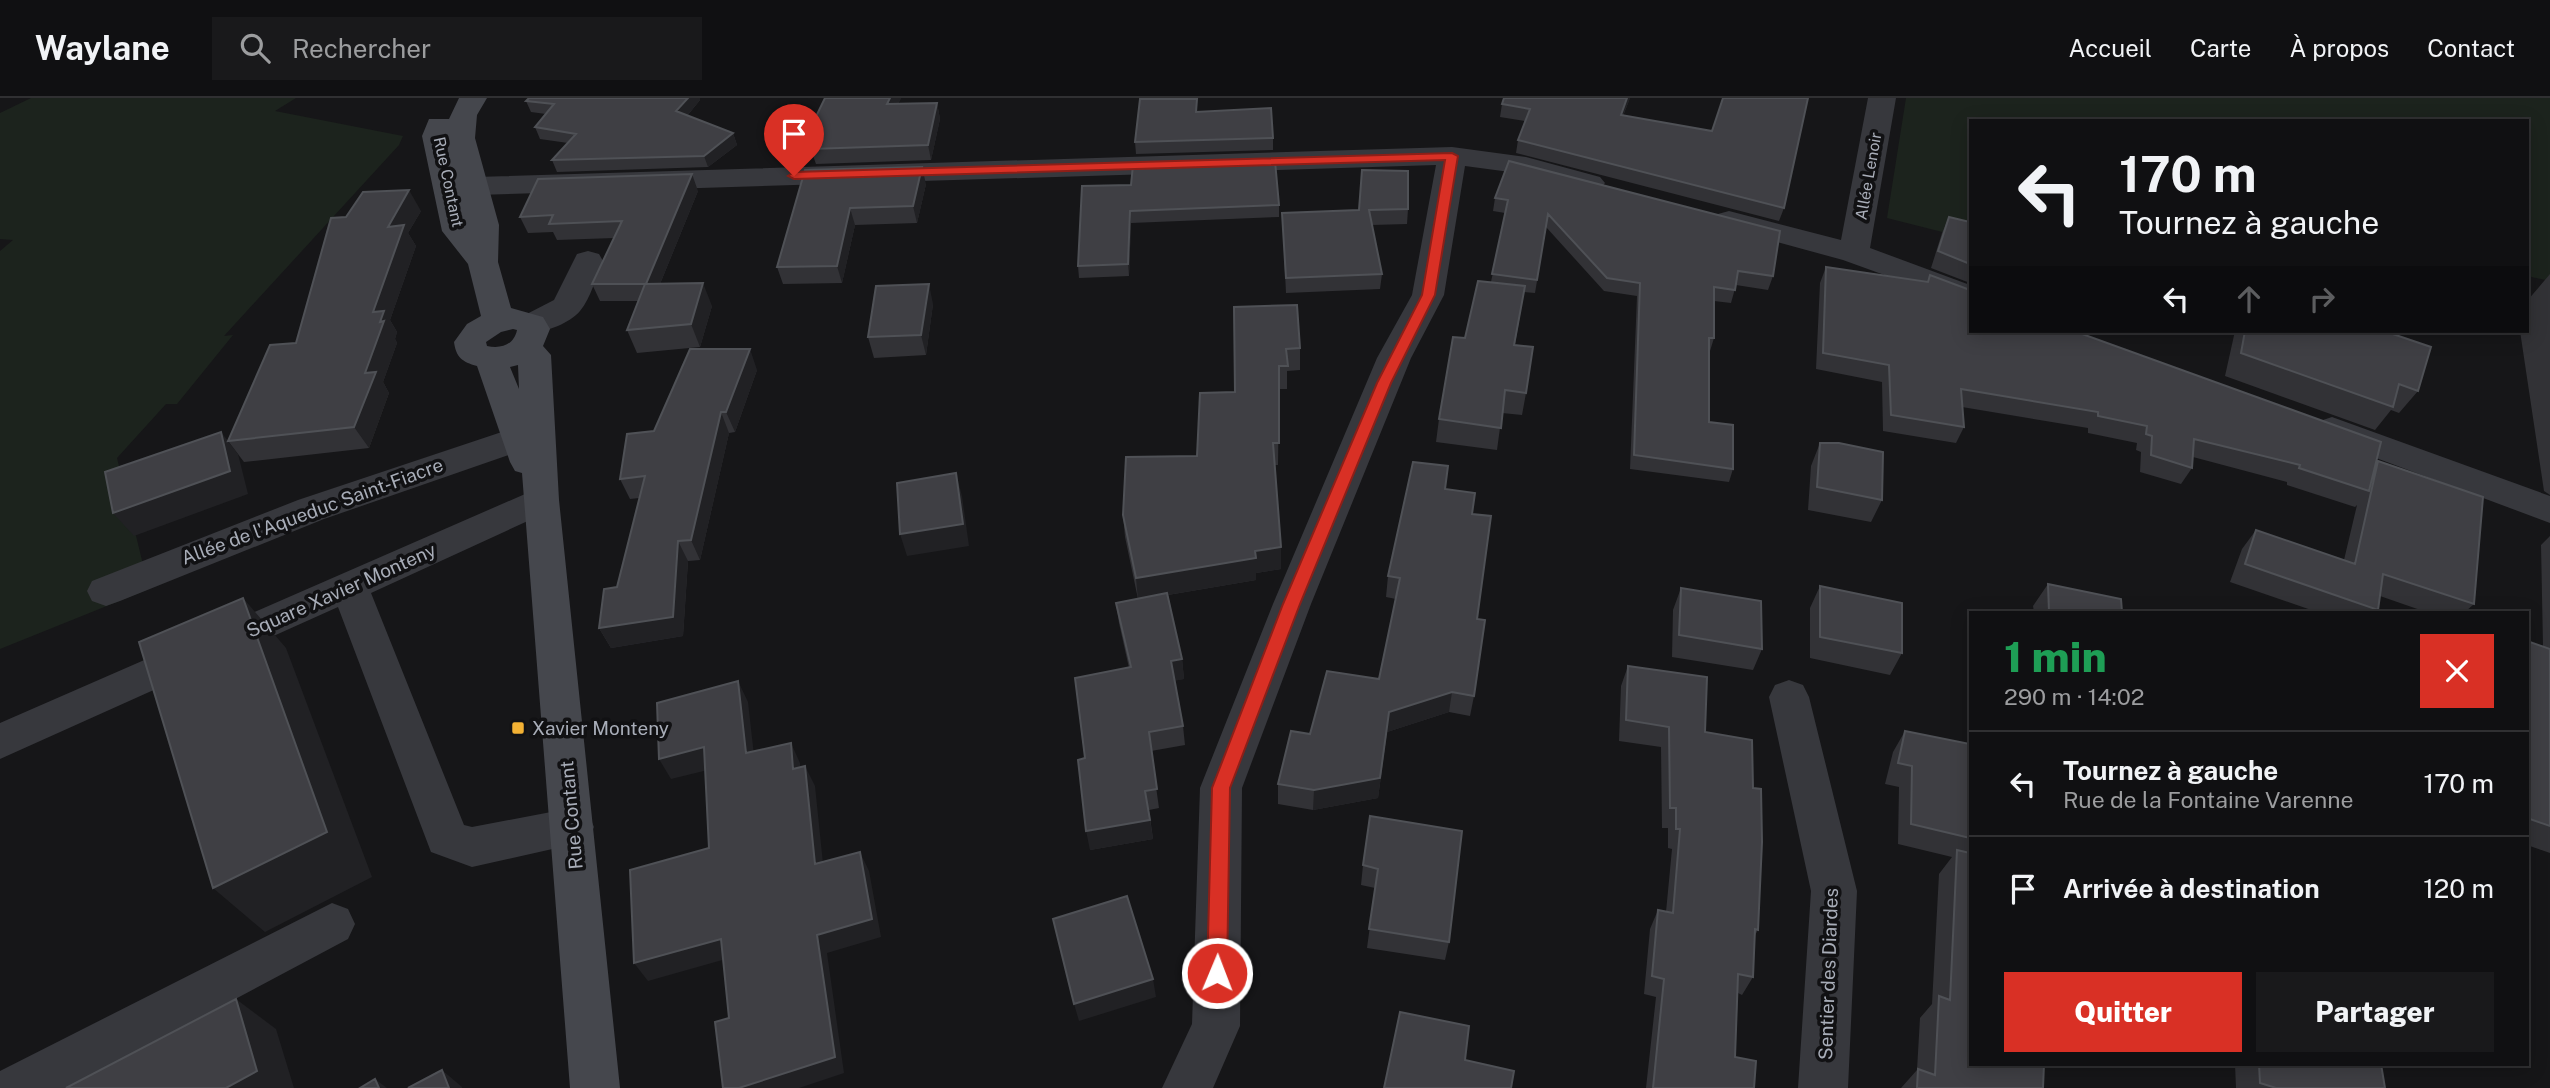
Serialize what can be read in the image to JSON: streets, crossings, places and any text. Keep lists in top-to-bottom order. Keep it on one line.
{"streets":{"main road":["Rue Contant"],"street":["Allée Lenoir","Allée de l'Aqueduc Saint-Fiacre","Square Xavier Monteny","Sentier des Diardes"]},"crossings":[["Rue Contant","Allée de l'Aqueduc Saint-Fiacre"],["Rue Contant","Square Xavier Monteny"]],"places":{"transit":["Xavier Monteny"]},"page":{"header":"Waylane","search":"Rechercher","nav":["Accueil","Carte","À propos","Contact"],"turn":["170 m","Tournez à gauche"],"heading":["1 min","290 m · 14:02"],"list":[{"name":"Tournez à gauche","note":"Rue de la Fontaine Varenne","value":"170 m"},{"name":"Arrivée à destination","value":"120 m"}],"buttons":["Quitter","Partager"]}}
